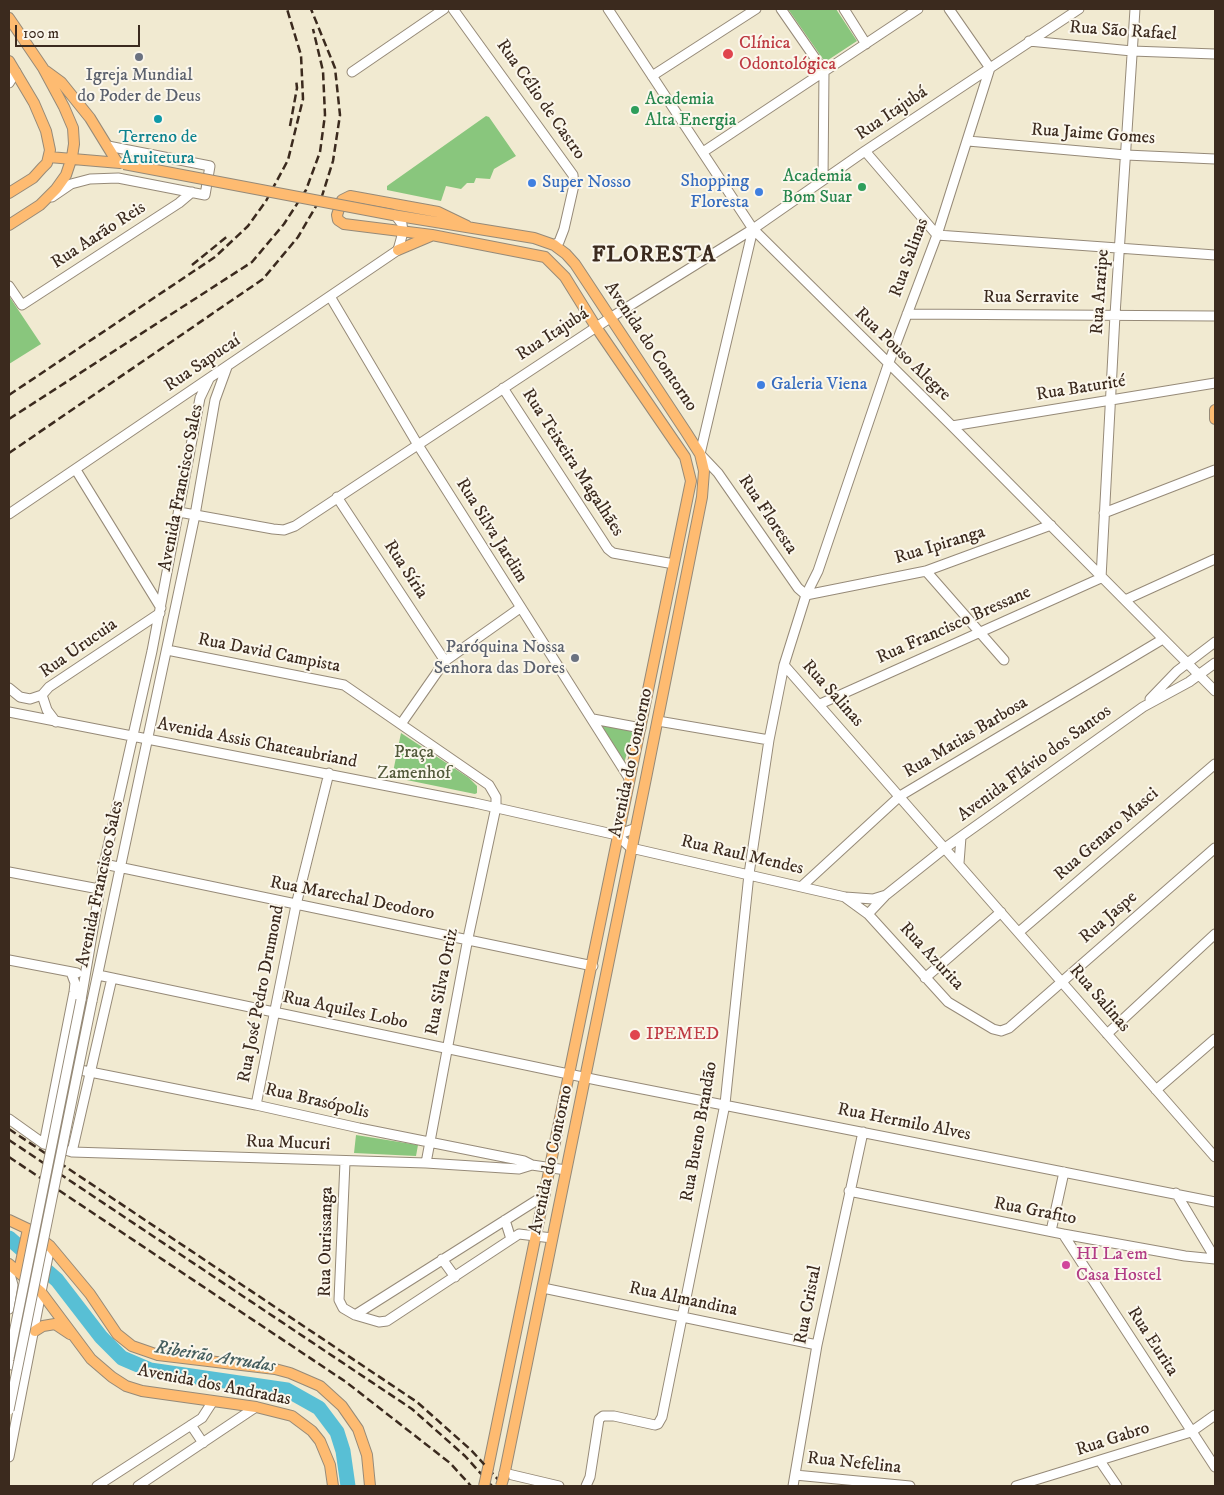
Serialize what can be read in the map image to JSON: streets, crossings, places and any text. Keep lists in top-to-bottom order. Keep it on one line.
{"streets":{"main road":["Avenida do Contorno","Avenida dos Andradas"],"street":["Rua São Rafael","Rua Célio de Castro","Rua Itajubá","Rua Jaime Gomes","Rua Aarão Reis","Rua Salinas","Rua Araripe","Rua Serravite","Rua Pouso Alegre","Rua Sapucaí","Rua Baturité","Rua Teixeira Magalhães","Avenida Francisco Sales","Rua Floresta","Rua Silva Jardim","Rua Ipiranga","Rua Síria","Rua Francisco Bressane","Rua Urucuia","Rua David Campista","Rua Matias Barbosa","Avenida Assis Chateaubriand","Avenida Flávio dos Santos","Rua Genaro Masci","Rua Raul Mendes","Rua Marechal Deodoro","Rua Jaspe","Rua Azurita","Rua Silva Ortiz","Rua José Pedro Drumond","Rua Aquiles Lobo","Rua Brasópolis","Rua Hermilo Alves","Rua Bueno Brandão","Rua Mucuri","Rua Grafito","Rua Ourissanga","Rua Almandina","Rua Cristal","Rua Eurita","Rua Gabro","Rua Nefelina"]},"crossings":[["Rua São Rafael","Rua Itajubá"],["Rua São Rafael","Rua Araripe"],["Rua Célio de Castro","Avenida do Contorno"],["Rua Itajubá","Rua Salinas"],["Rua Itajubá","Avenida do Contorno"],["Rua Itajubá","Rua Pouso Alegre"],["Rua Itajubá","Rua Teixeira Magalhães"],["Rua Itajubá","Avenida Francisco Sales"],["Rua Itajubá","Rua Silva Jardim"],["Rua Itajubá","Rua Síria"],["Rua Jaime Gomes","Rua Salinas"],["Rua Jaime Gomes","Rua Araripe"],["Rua Salinas","Rua Serravite"],["Rua Salinas","Rua Pouso Alegre"],["Rua Salinas","Rua Floresta"],["Rua Salinas","Rua Ipiranga"],["Rua Salinas","Rua Francisco Bressane"],["Rua Salinas","Rua Matias Barbosa"],["Rua Salinas","Avenida Flávio dos Santos"],["Rua Salinas","Rua Genaro Masci"],["Rua Salinas","Rua Jaspe"],["Rua Salinas","Rua Bueno Brandão"],["Rua Araripe","Rua Serravite"],["Rua Araripe","Rua Pouso Alegre"],["Rua Araripe","Rua Baturité"],["Rua Araripe","Rua Francisco Bressane"],["Avenida do Contorno","Rua Teixeira Magalhães"],["Avenida do Contorno","Rua Floresta"],["Avenida do Contorno","Rua Silva Jardim"],["Avenida do Contorno","Avenida Assis Chateaubriand"],["Avenida do Contorno","Rua Raul Mendes"],["Avenida do Contorno","Rua Marechal Deodoro"],["Avenida do Contorno","Rua Aquiles Lobo"],["Avenida do Contorno","Rua Brasópolis"],["Avenida do Contorno","Rua Hermilo Alves"],["Avenida do Contorno","Rua Almandina"],["Rua Pouso Alegre","Rua Baturité"],["Rua Pouso Alegre","Rua Ipiranga"],["Rua Pouso Alegre","Rua Francisco Bressane"],["Rua Pouso Alegre","Rua Matias Barbosa"],["Rua Pouso Alegre","Avenida Flávio dos Santos"],["Rua Sapucaí","Avenida Francisco Sales"],["Rua Sapucaí","Rua Silva Jardim"],["Avenida Francisco Sales","Rua Urucuia"],["Avenida Francisco Sales","Rua David Campista"],["Avenida Francisco Sales","Avenida Assis Chateaubriand"],["Avenida Francisco Sales","Rua Marechal Deodoro"],["Avenida Francisco Sales","Rua Aquiles Lobo"],["Avenida Francisco Sales","Rua Brasópolis"],["Avenida Francisco Sales","Rua Mucuri"],["Rua Floresta","Rua Ipiranga"],["Rua Urucuia","Avenida Assis Chateaubriand"],["Rua David Campista","Avenida Assis Chateaubriand"],["Rua David Campista","Rua Silva Ortiz"],["Rua Matias Barbosa","Rua Raul Mendes"],["Avenida Assis Chateaubriand","Rua Silva Ortiz"],["Avenida Assis Chateaubriand","Rua José Pedro Drumond"],["Rua Raul Mendes","Rua Azurita"],["Rua Raul Mendes","Rua Bueno Brandão"],["Rua Marechal Deodoro","Rua Silva Ortiz"],["Rua Marechal Deodoro","Rua José Pedro Drumond"],["Rua Jaspe","Rua Azurita"],["Rua Silva Ortiz","Rua Aquiles Lobo"],["Rua Silva Ortiz","Rua Brasópolis"],["Rua Silva Ortiz","Rua Mucuri"],["Rua José Pedro Drumond","Rua Aquiles Lobo"],["Rua José Pedro Drumond","Rua Brasópolis"],["Rua Aquiles Lobo","Rua Hermilo Alves"],["Rua Brasópolis","Rua Mucuri"],["Rua Hermilo Alves","Rua Bueno Brandão"],["Rua Hermilo Alves","Rua Cristal"],["Rua Bueno Brandão","Rua Almandina"],["Rua Mucuri","Rua Ourissanga"],["Rua Grafito","Rua Cristal"],["Rua Grafito","Rua Eurita"],["Rua Almandina","Rua Cristal"],["Rua Cristal","Rua Nefelina"],["Rua Eurita","Rua Gabro"]],"districts":["FLORESTA"],"water":["Ribeirão Arrudas"],"parks":["Praça Zamenhof"],"places":["Clínica Odontológica","Igreja Mundial do Poder de Deus","Academia Alta Energia","Terreno de Aruitetura","Super Nosso","Academia Bom Suar","Shopping Floresta","Galeria Viena","Paróquina Nossa Senhora das Dores","IPEMED","HI La em Casa Hostel"],"scale_bar":"100 m"}
